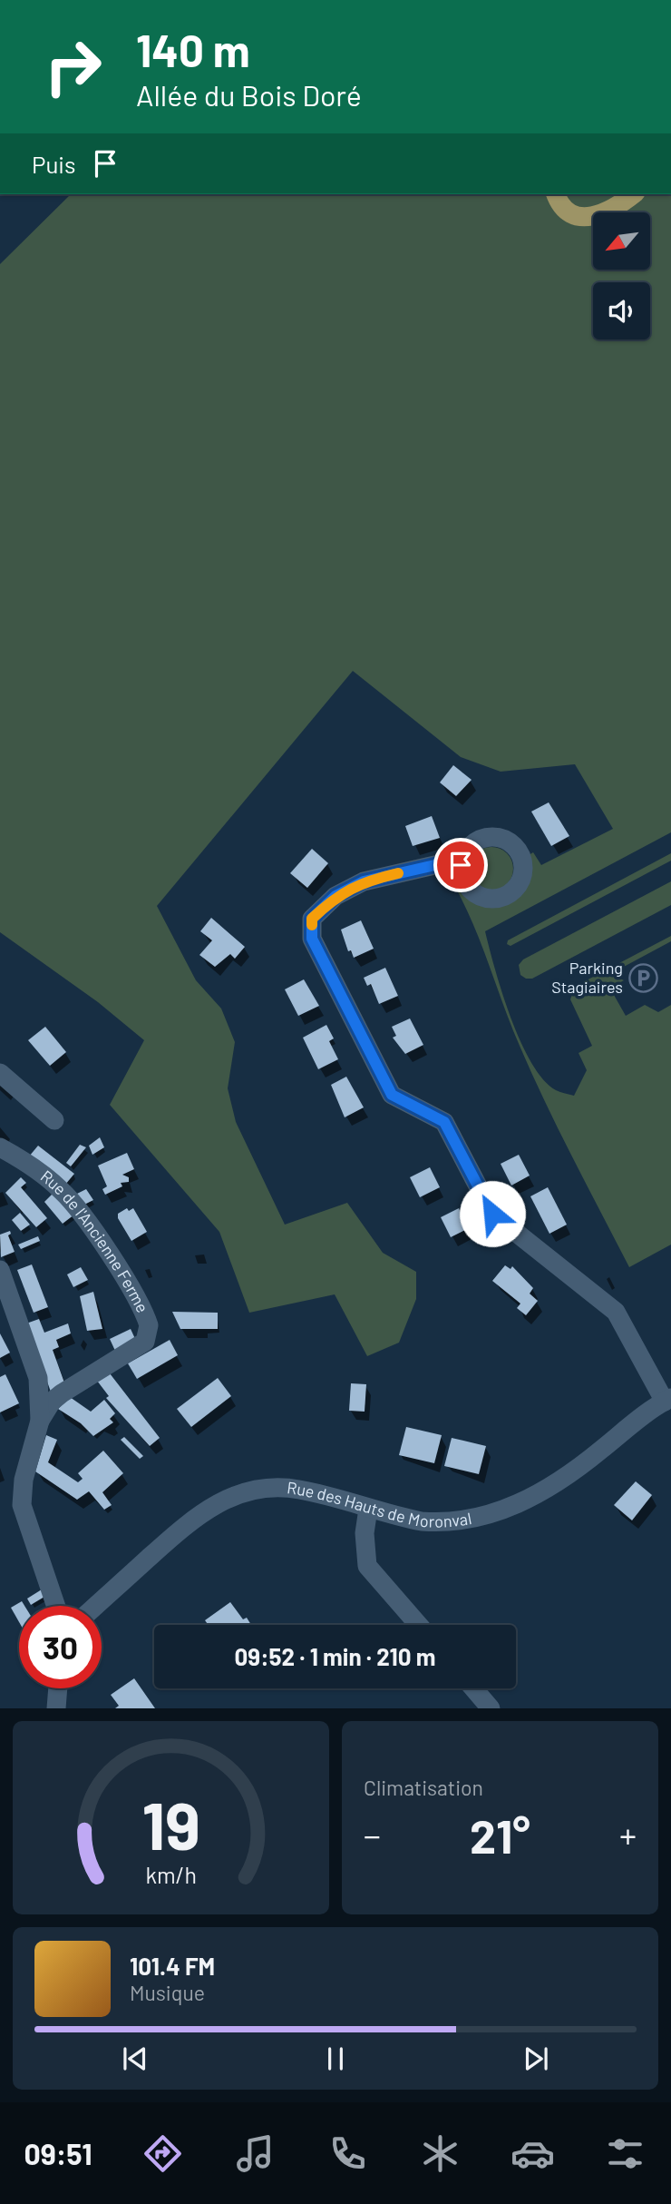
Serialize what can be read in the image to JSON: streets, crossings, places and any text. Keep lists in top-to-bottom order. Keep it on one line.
{"streets":{"street":["Rue de l'Ancienne Ferme","Rue des Hauts de Moronval"]},"places":{"parking":["Parking Stagiaires"]},"north":"bottom left","page":{"turn":["140 m","Allée du Bois Doré"],"then":"Puis","limit":"30","trip":"09:52 · 1 min · 210 m","tile":"Climatisation","heat":["−","21°","+"],"song":["101.4 FM","Musique"],"tabs":"09:51","gauge":["19","km/h"]}}
